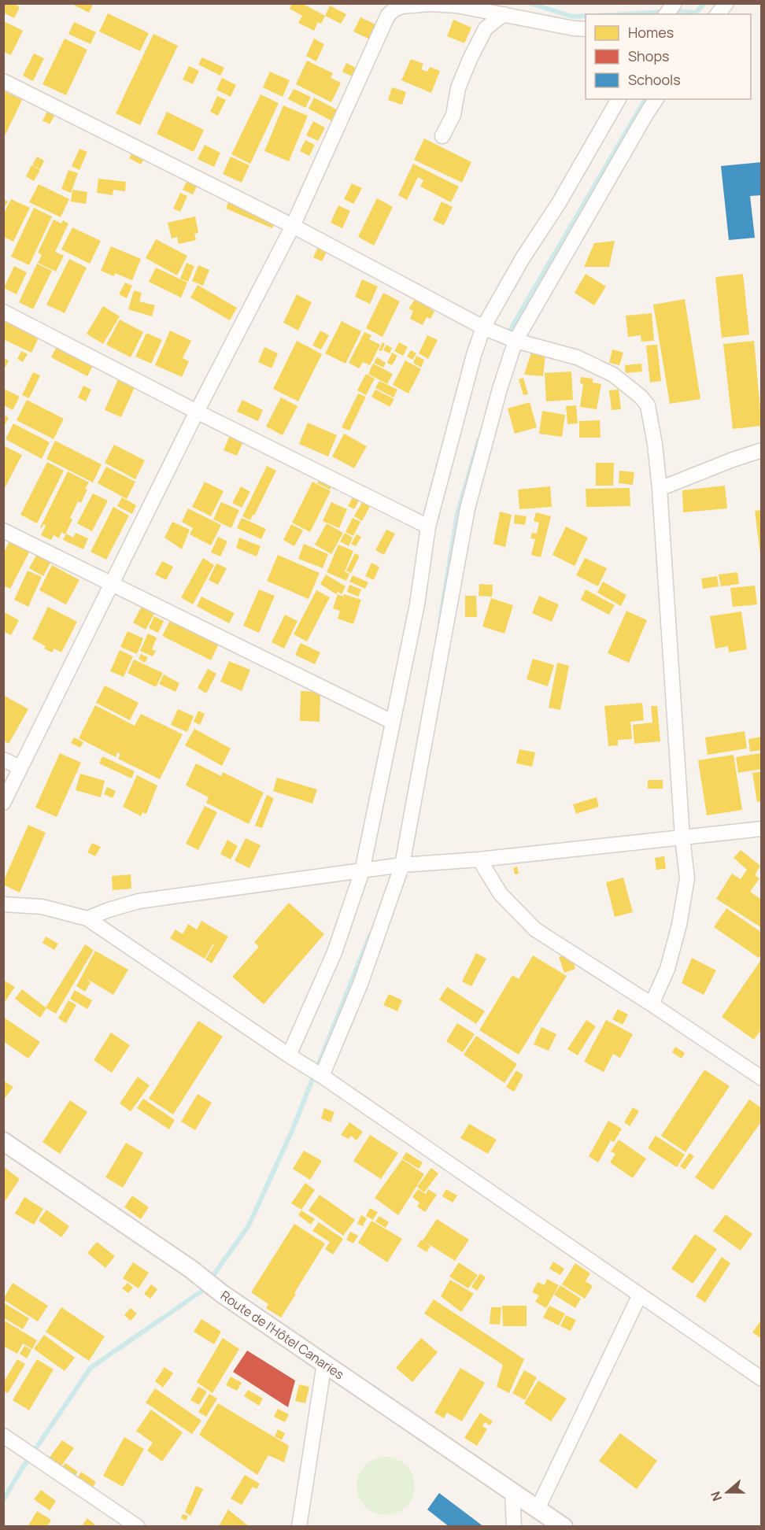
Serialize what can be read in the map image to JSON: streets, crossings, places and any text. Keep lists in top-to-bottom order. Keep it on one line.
{"streets":{"street":["Route de l'Hôtel Canaries"]},"legend":["Homes","Shops","Schools"],"north":"left"}
